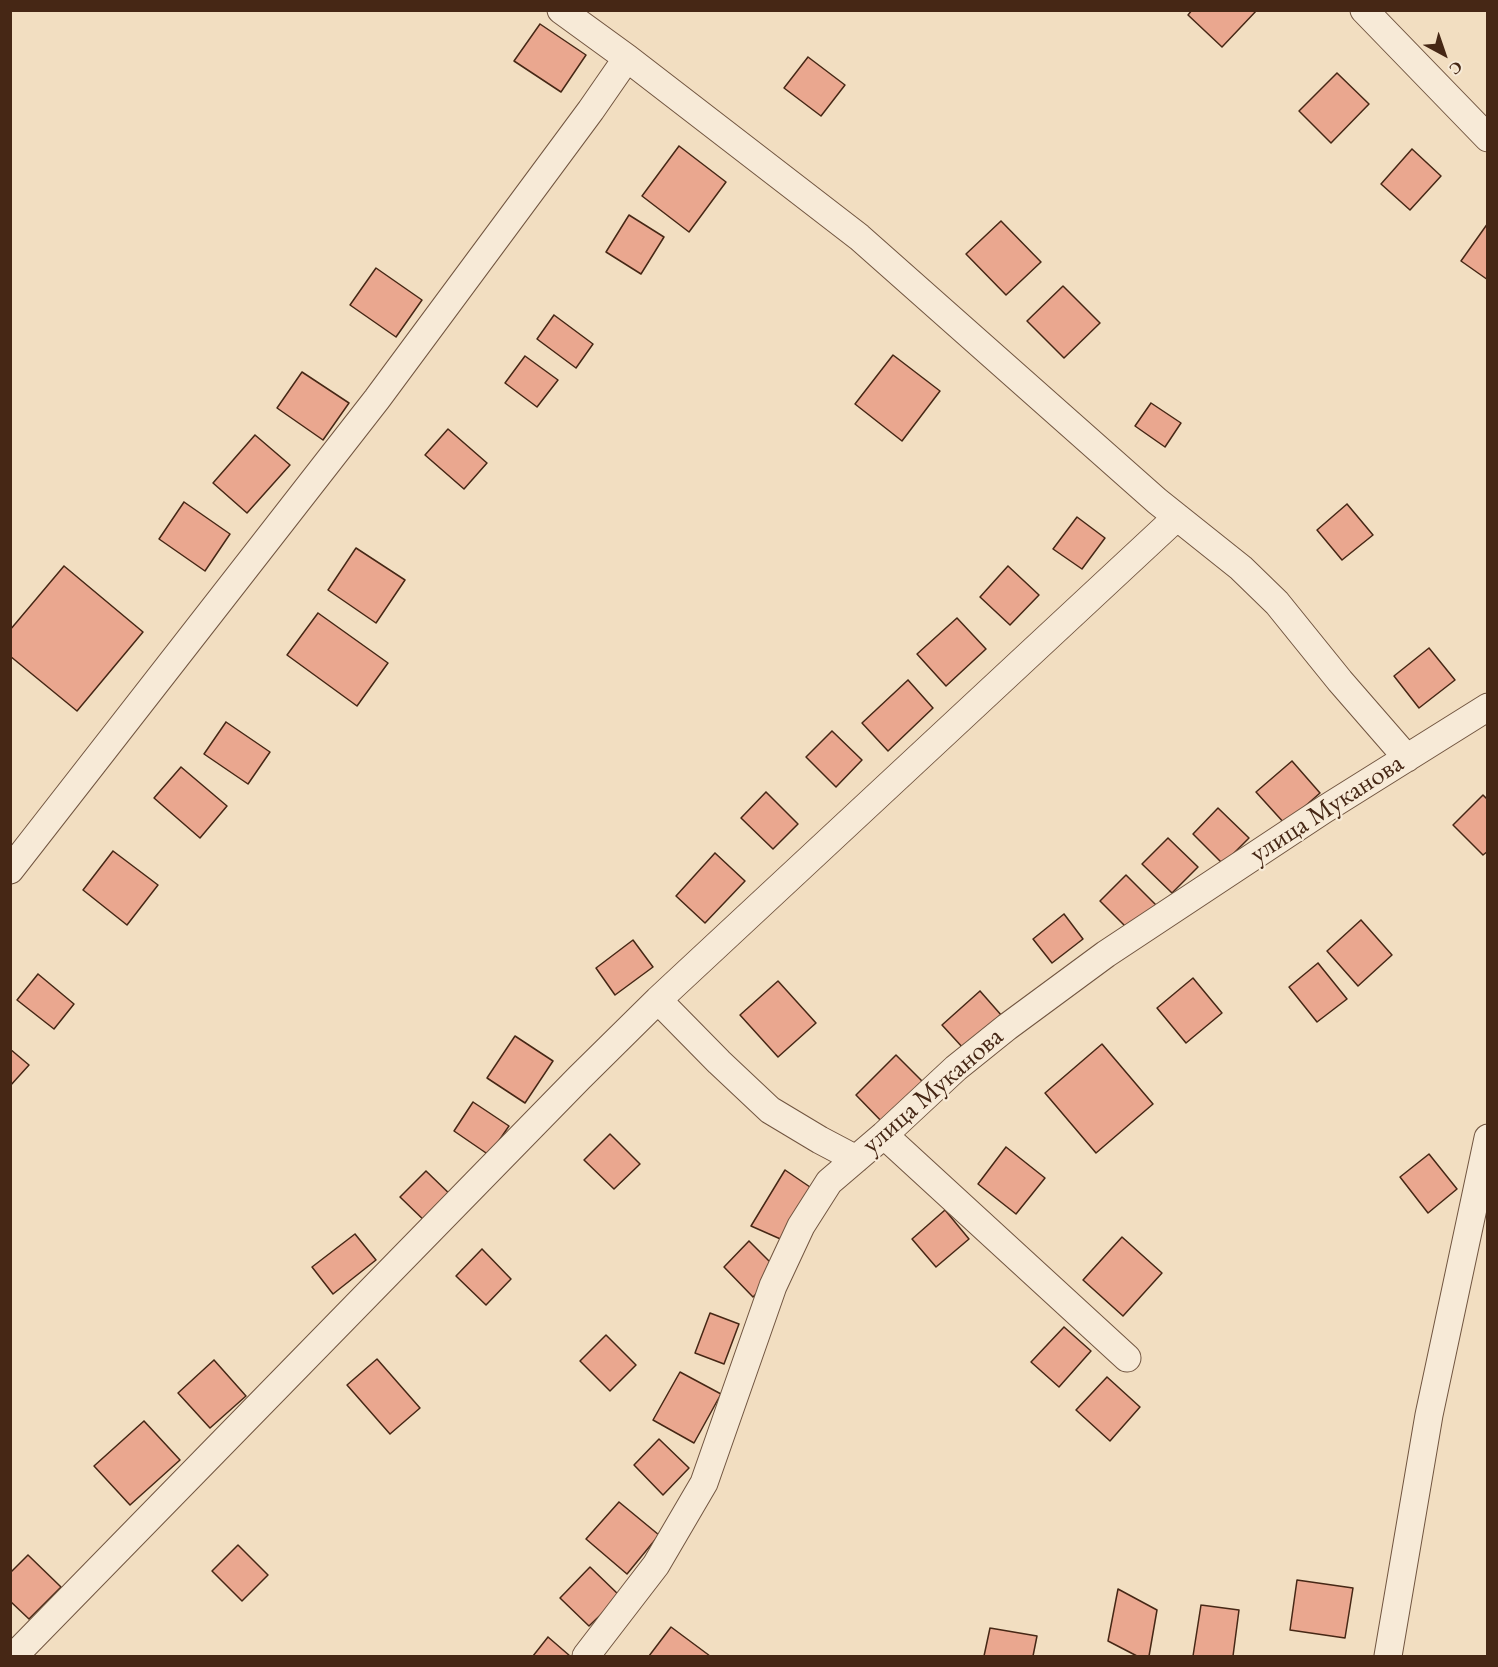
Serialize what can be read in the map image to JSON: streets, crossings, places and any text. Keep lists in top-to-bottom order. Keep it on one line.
{"streets":{"street":["улица Муканова"]},"north":"bottom right"}
